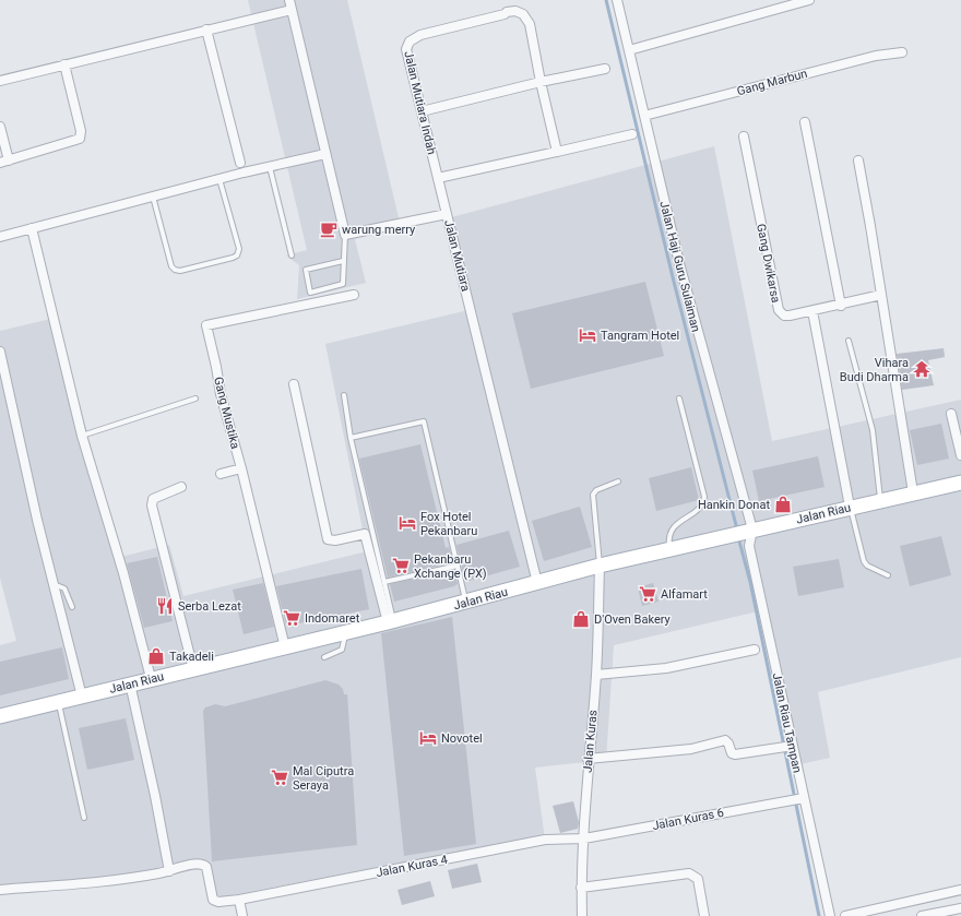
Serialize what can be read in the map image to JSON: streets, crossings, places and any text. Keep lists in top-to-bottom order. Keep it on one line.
{"streets":{"main road":["Jalan Riau"],"street":["Gang Marbun","Jalan Mutiara Indah","Jalan Mutiara","Gang Dwikarsa","Jalan Haji Guru Sulaiman","Gang Mustika","Jalan Riau Tampan","Jalan Kuras","Jalan Kuras 6","Jalan Kuras 4"]},"crossings":[["Gang Marbun","Jalan Haji Guru Sulaiman"],["Jalan Mutiara Indah","Jalan Mutiara"],["Jalan Mutiara","Jalan Riau"],["Jalan Haji Guru Sulaiman","Jalan Riau"],["Jalan Haji Guru Sulaiman","Jalan Riau Tampan"],["Gang Mustika","Jalan Riau"],["Jalan Riau","Jalan Riau Tampan"],["Jalan Riau","Jalan Kuras"],["Jalan Riau Tampan","Jalan Kuras 6"],["Jalan Kuras","Jalan Kuras 6"],["Jalan Kuras","Jalan Kuras 4"],["Jalan Kuras 6","Jalan Kuras 4"]],"places":{"cafe":["warung merry"],"hotel":["Tangram Hotel","Fox Hotel Pekanbaru","Novotel"],"temple":["Vihara Budi Dharma"],"shop":["Hankin Donat","D'Oven Bakery","Takadeli"],"supermarket":["Pekanbaru Xchange (PX)","Alfamart","Indomaret","Mal Ciputra Seraya"],"restaurant":["Serba Lezat"]}}
